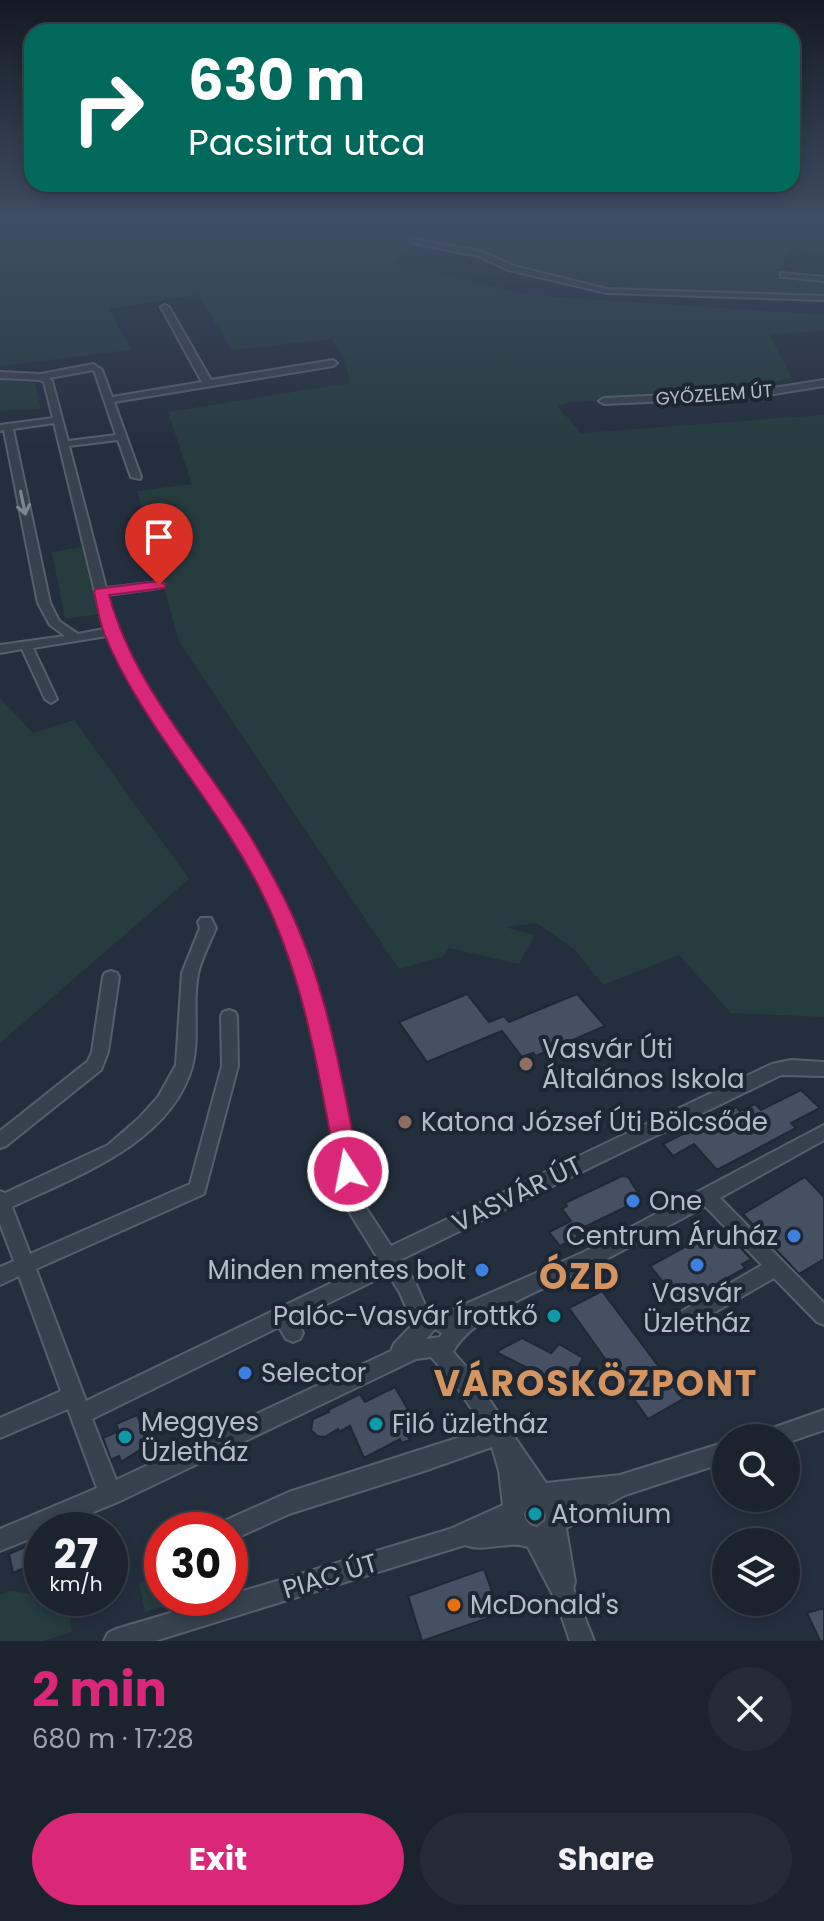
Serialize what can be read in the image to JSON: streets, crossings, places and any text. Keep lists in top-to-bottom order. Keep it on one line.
{"streets":{"street":["GYŐZELEM ÚT","VASVÁR ÚT","PIAC ÚT"]},"districts":["ÓZD","VÁROSKÖZPONT"],"places":["Vasvár Úti Általános Iskola","Katona József Úti Bölcsőde","One","Centrum Áruház","Vasvár Üzletház","Minden mentes bolt","Palóc-Vasvár Írottkő","Selector","Filó üzletház","Meggyes Üzletház","Atomium","McDonald's"],"page":{"turn":["630 m","Pacsirta utca"],"speed":"27 km/h","limit":"30","heading":["2 min","680 m · 17:28"],"buttons":["Exit","Share"]}}
